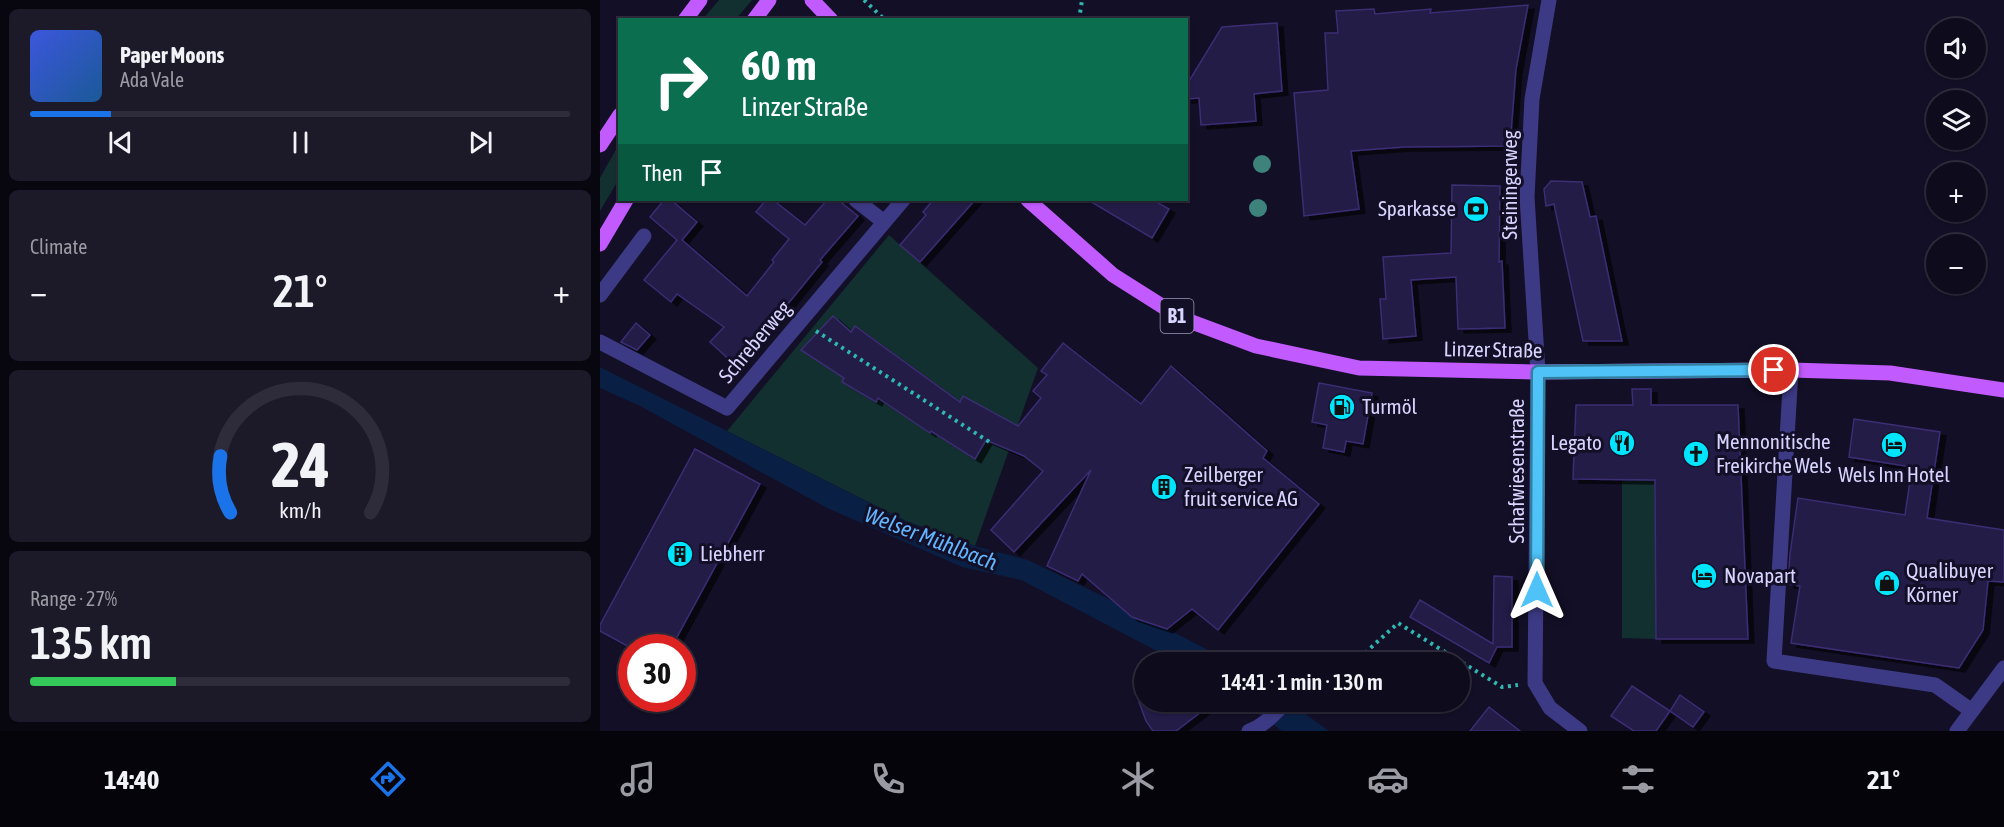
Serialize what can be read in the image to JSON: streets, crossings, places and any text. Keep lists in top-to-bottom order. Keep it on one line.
{"streets":{"main road":["B1","Linzer Straße"],"street":["Steiningerweg","Schreberweg","Schafwiesenstraße"]},"crossings":[["Steiningerweg","Linzer Straße"],["Steiningerweg","Schafwiesenstraße"],["Linzer Straße","Schafwiesenstraße"]],"water":["Welser Mühlbach"],"places":{"bank":["Sparkasse"],"fuel station":["Turmöl"],"restaurant":["Legato"],"hotel":["Wels Inn Hotel","Novapart"],"church":["Mennonitische Freikirche Wels"],"building":["Zeilberger fruit service AG","Liebherr"],"shop":["Qualibuyer Körner"]},"page":{"map_buttons":["+","−"],"turn":["60 m","Linzer Straße"],"song":["Paper Moons","Ada Vale"],"then":"Then","tile":["Climate",["Range · 27%","135 km"]],"heat":["−","21°","+"],"limit":"30","trip":"14:41 · 1 min · 130 m","tabs":["14:40","21°"],"gauge":["24","km/h"]}}
